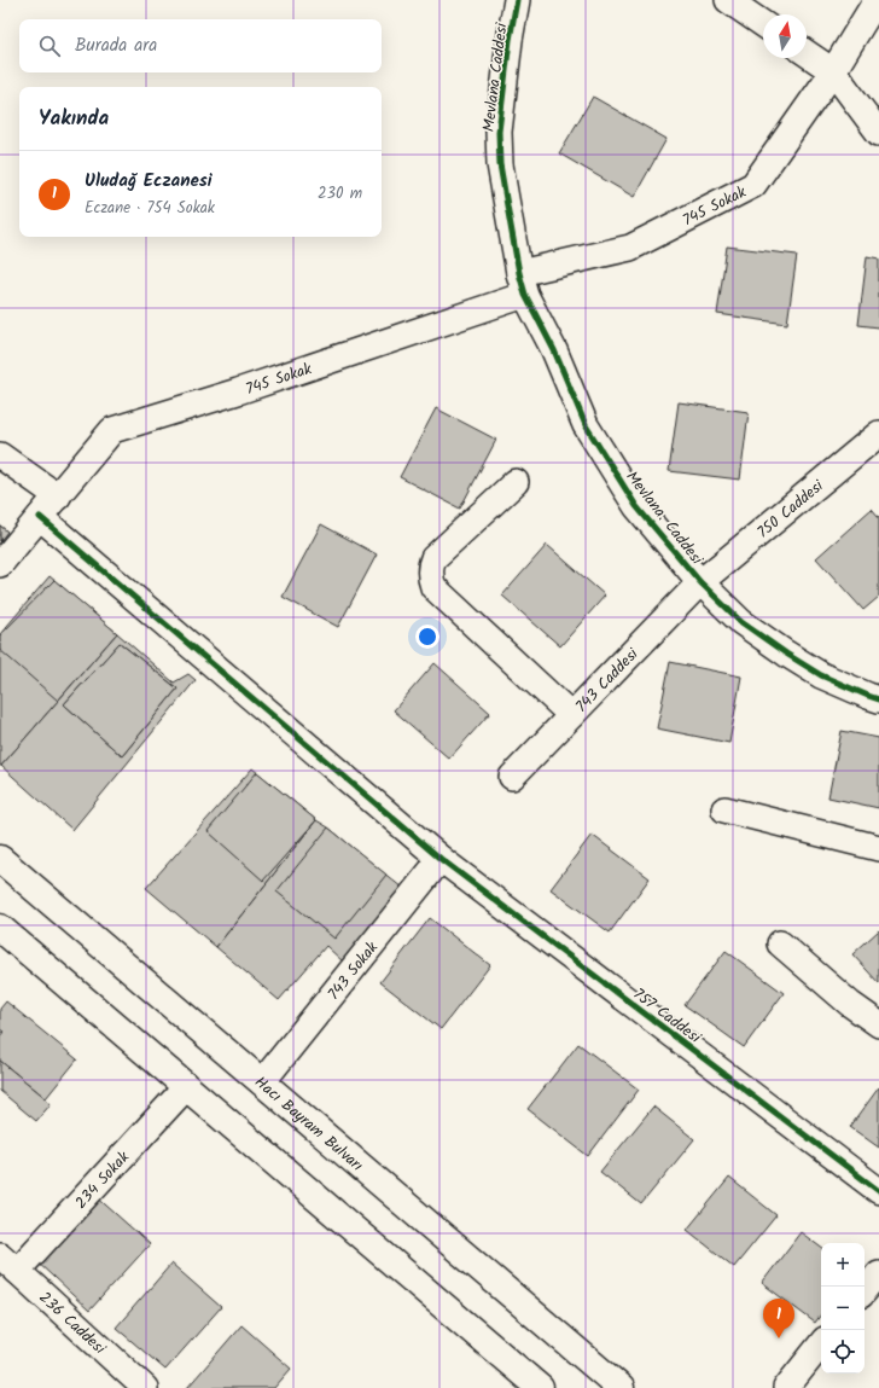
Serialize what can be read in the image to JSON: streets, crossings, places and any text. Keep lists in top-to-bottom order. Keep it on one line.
{"streets":{"main road":["Hacı Bayram Bulvarı"],"street":["Mevlana Caddesi","745 Sokak","750 Caddesi","Mevlana. Caddesi","743 Caddesi","743 Sokak","757 Caddesi","234 Sokak","236 Caddesi"]},"crossings":[["Mevlana Caddesi","745 Sokak"],["Mevlana Caddesi","Mevlana. Caddesi"],["745 Sokak","Mevlana. Caddesi"],["745 Sokak","757 Caddesi"],["750 Caddesi","Mevlana. Caddesi"],["750 Caddesi","743 Caddesi"],["Mevlana. Caddesi","743 Caddesi"],["743 Sokak","757 Caddesi"],["743 Sokak","Hacı Bayram Bulvarı"],["234 Sokak","236 Caddesi"]],"north":"top","page":{"search":"Burada ara","heading":"Yakında","list":[{"mark":"1","name":"Uludağ Eczanesi","note":"Eczane · 754 Sokak","value":"230 m"}],"map_buttons":["+","−"],"pins":"1"}}
